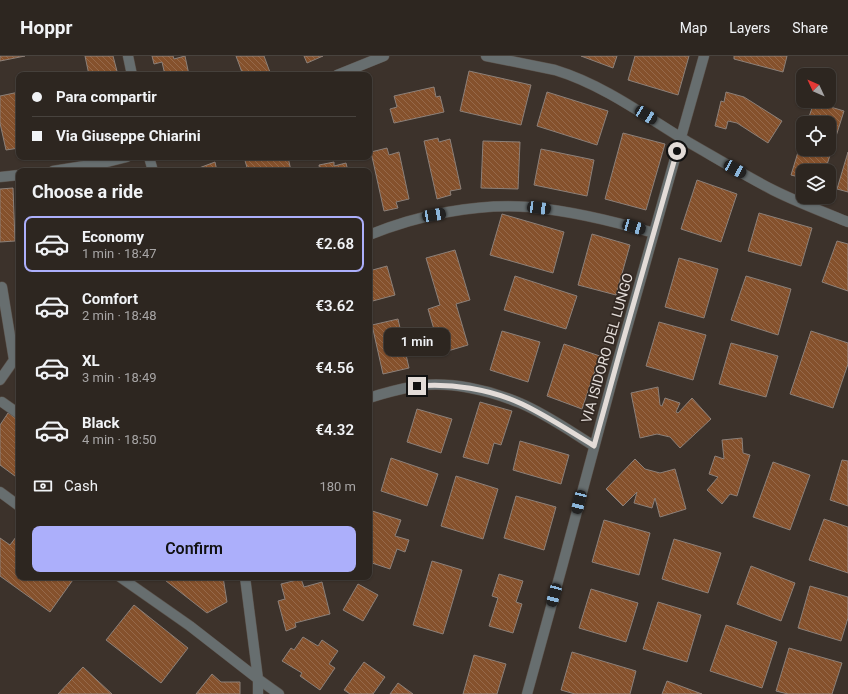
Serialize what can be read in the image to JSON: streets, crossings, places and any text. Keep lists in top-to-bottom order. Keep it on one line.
{"streets":{"street":["VIA ISIDORO DEL LUNGO"]},"north":"top left","page":{"header":"Hoppr","nav":["Map","Layers","Share"],"banner":["Para compartir","Via Giuseppe Chiarini"],"heading":"Choose a ride","list":[{"name":"Economy","note":"1 min · 18:47","value":"€2.68"},{"name":"Comfort","note":"2 min · 18:48","value":"€3.62"},{"name":"XL","note":"3 min · 18:49","value":"€4.56"},{"name":"Black","note":"4 min · 18:50","value":"€4.32"}],"bubble":"1 min","pay":["Cash","180 m"],"buttons":"Confirm"}}
